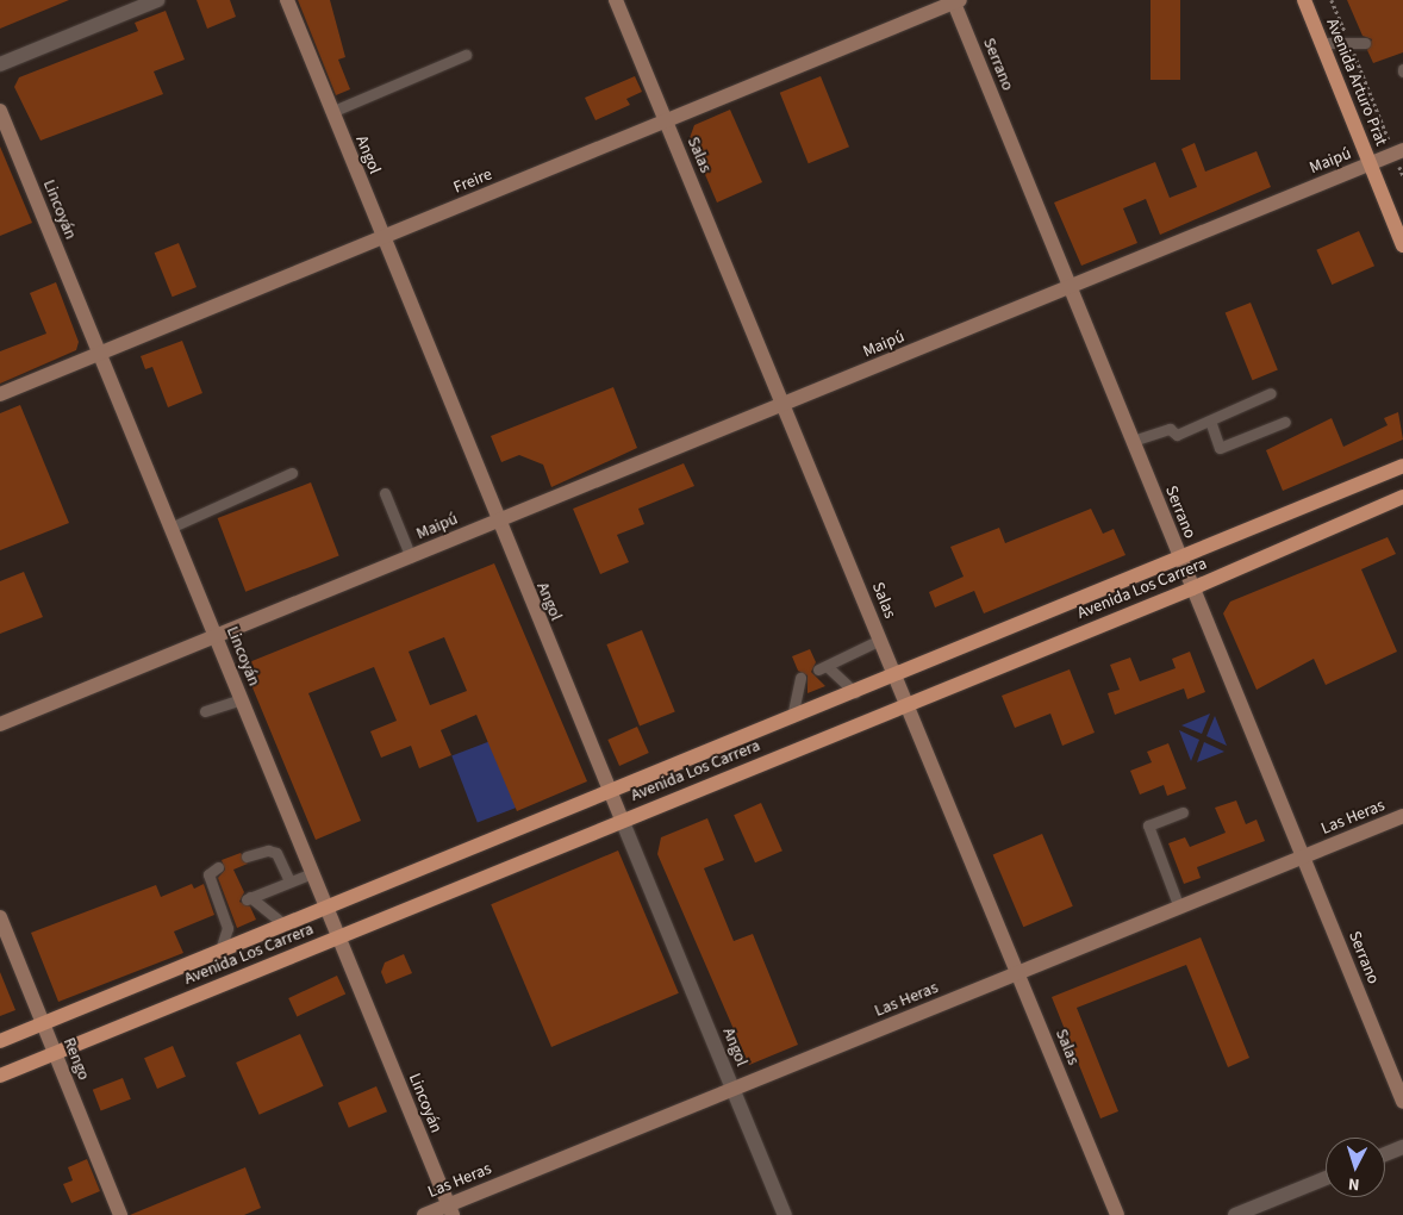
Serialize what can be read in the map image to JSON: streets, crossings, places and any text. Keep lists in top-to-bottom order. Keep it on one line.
{"streets":{"main road":["Avenida Arturo Prat","Avenida Los Carrera"],"street":["Serrano","Angol","Salas","Maipú","Freire","Lincoyán","Las Heras","Rengo"]},"crossings":[["Serrano","Maipú"],["Serrano","Freire"],["Serrano","Avenida Los Carrera"],["Serrano","Las Heras"],["Avenida Arturo Prat","Maipú"],["Angol","Maipú"],["Angol","Freire"],["Angol","Avenida Los Carrera"],["Angol","Las Heras"],["Salas","Maipú"],["Salas","Freire"],["Salas","Avenida Los Carrera"],["Salas","Las Heras"],["Maipú","Lincoyán"],["Freire","Lincoyán"],["Lincoyán","Avenida Los Carrera"],["Lincoyán","Las Heras"],["Avenida Los Carrera","Rengo"]],"north":"bottom"}
